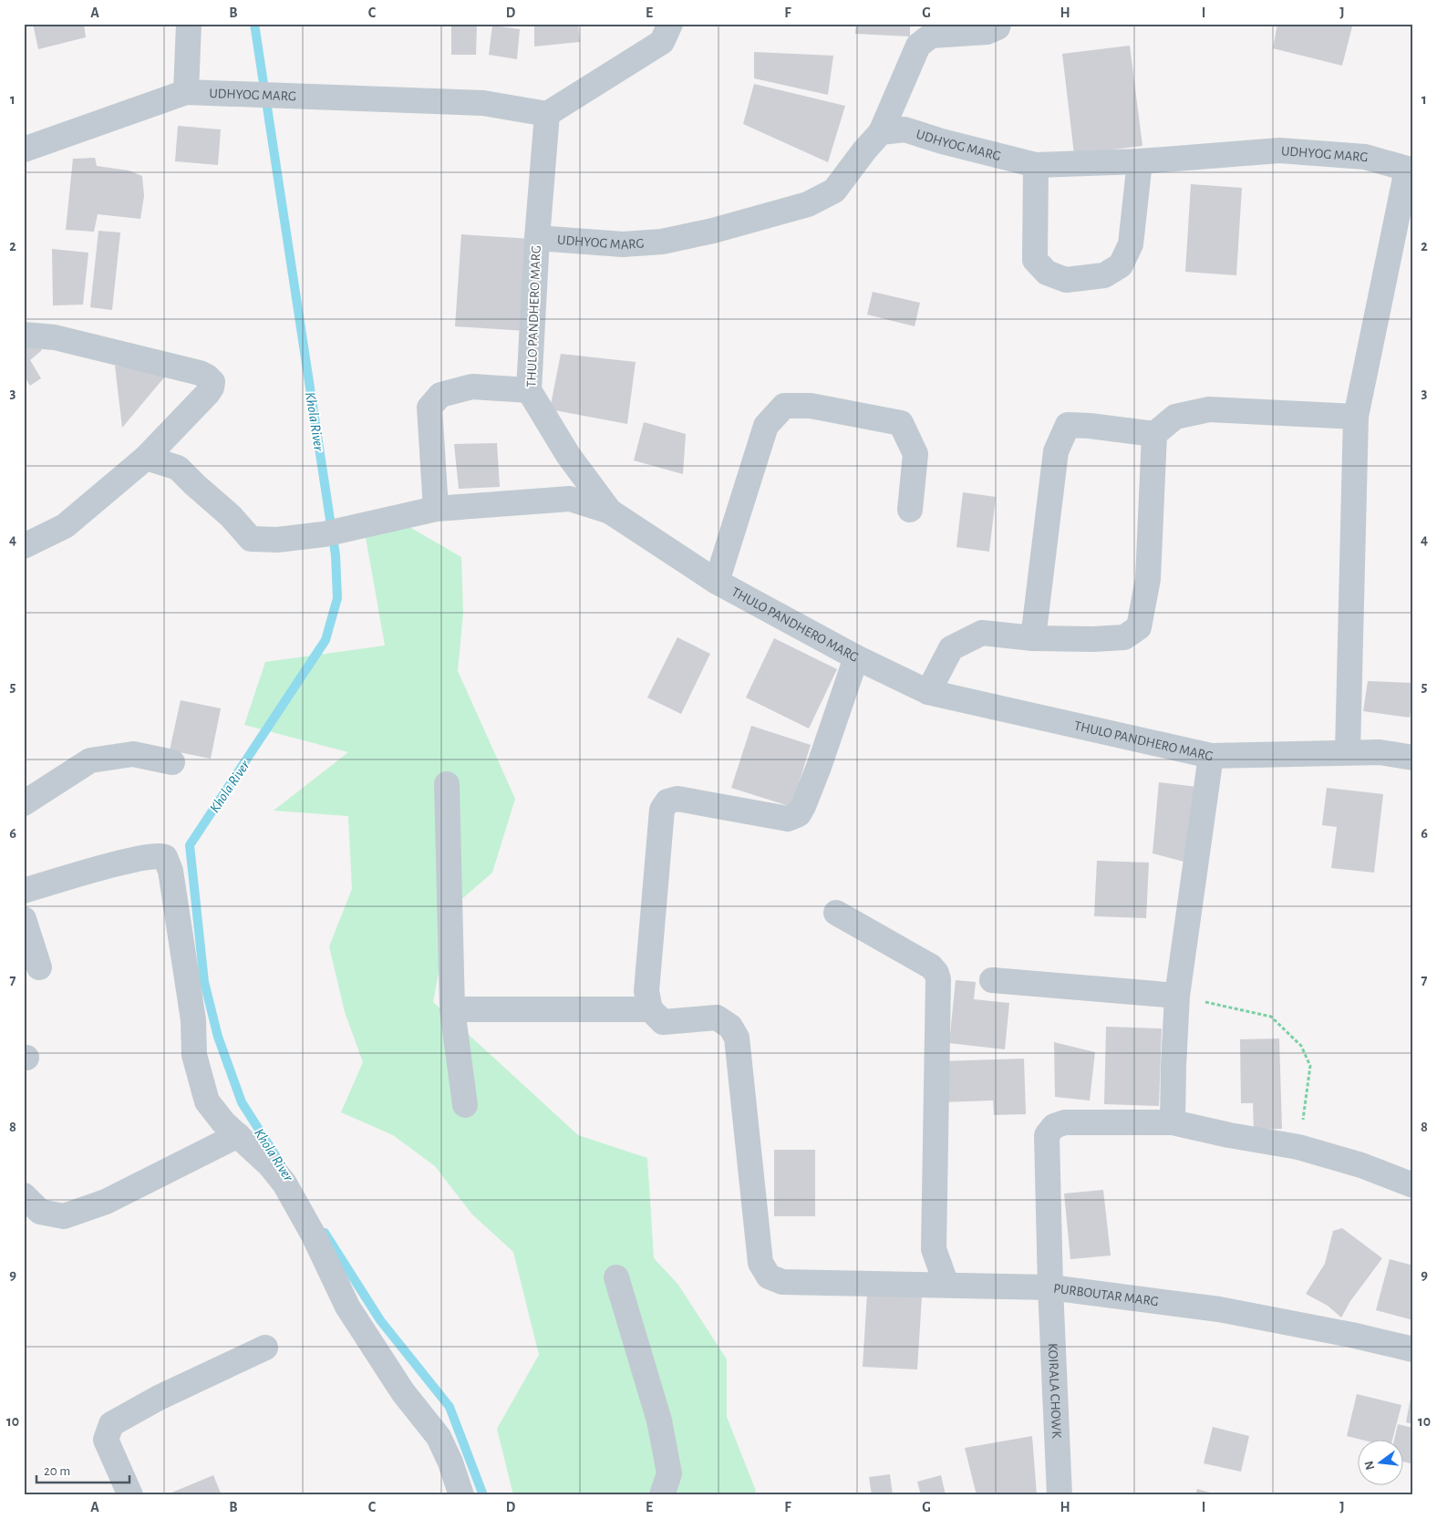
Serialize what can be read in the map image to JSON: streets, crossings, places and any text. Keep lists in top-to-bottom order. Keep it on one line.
{"streets":{"street":["UDHYOG MARG","THULO PANDHERO MARG","PURBOUTAR MARG","KOIRALA CHOWK"]},"crossings":[["UDHYOG MARG","THULO PANDHERO MARG"],["PURBOUTAR MARG","KOIRALA CHOWK"]],"water":["Khola River"],"scale_bar":"20 m","north":"left","grid":{"columns":["A","B","C","D","E","F","G","H","I","J"],"rows":["1","2","3","4","5","6","7","8","9","10"]}}
